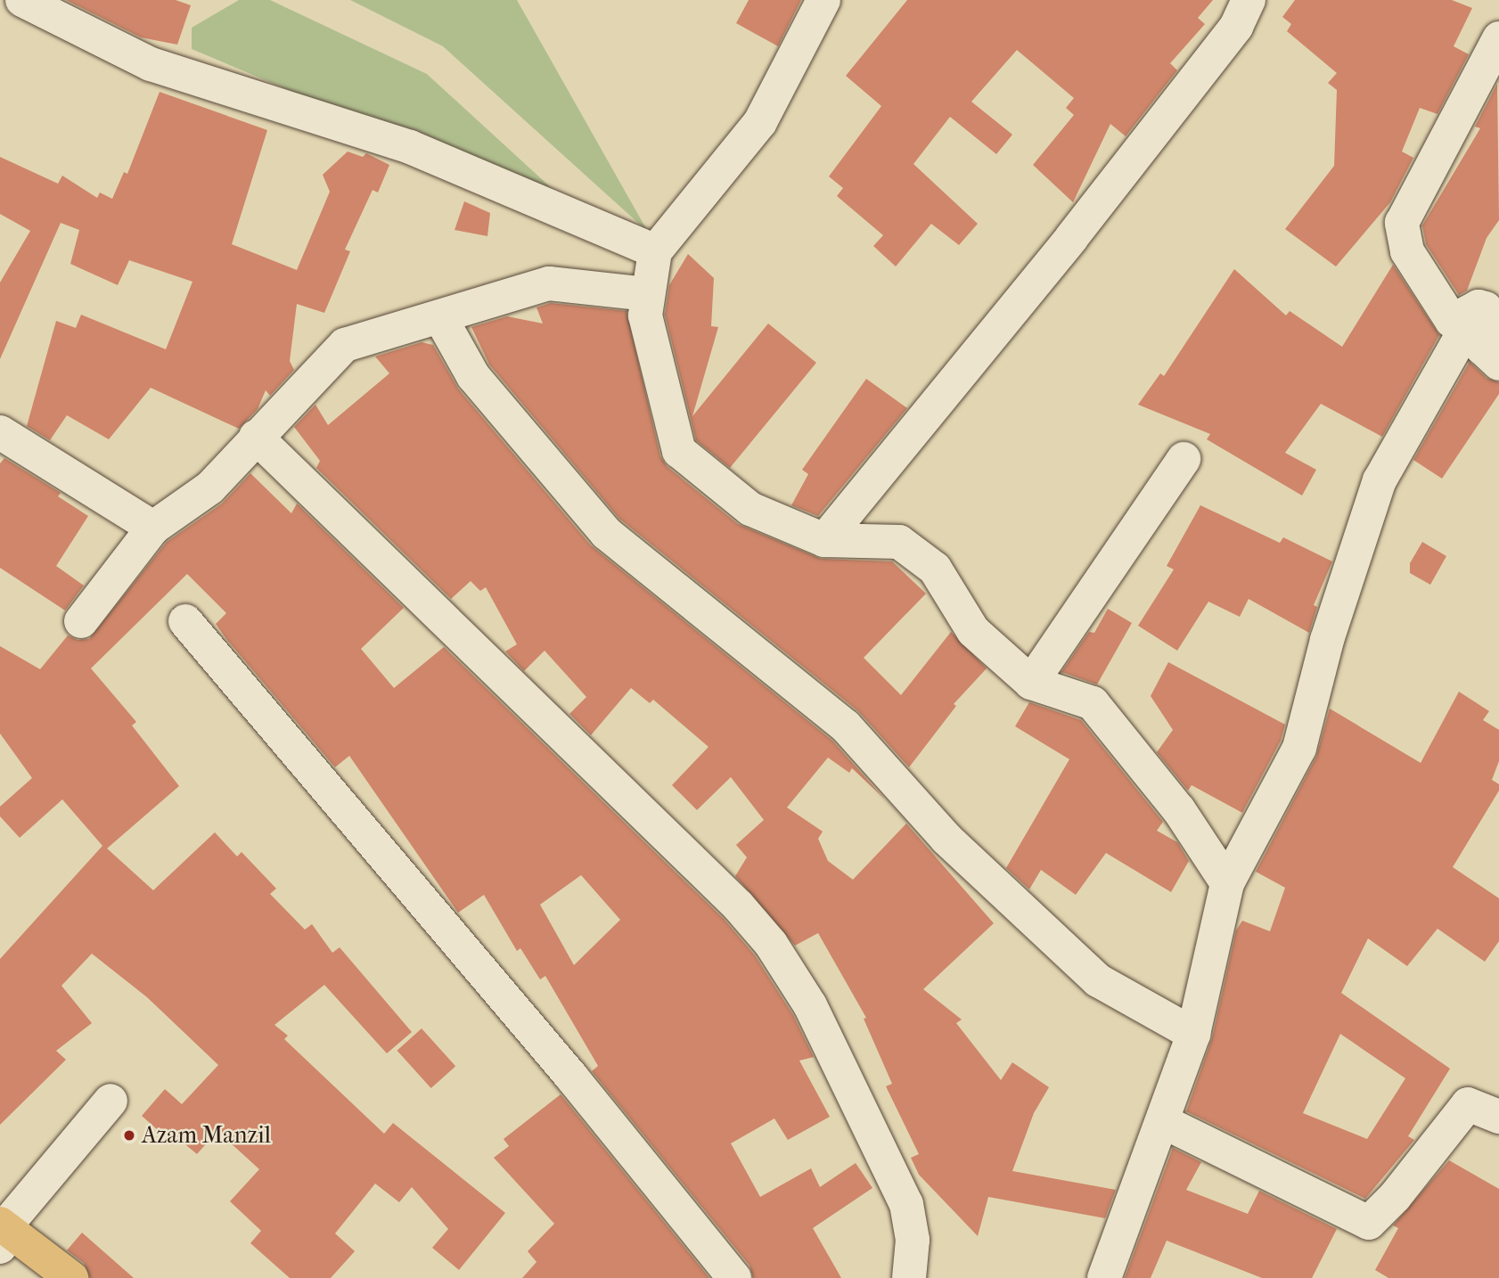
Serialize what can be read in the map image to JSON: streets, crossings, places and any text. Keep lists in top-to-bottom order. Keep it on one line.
{"places":["Azam Manzil"]}
